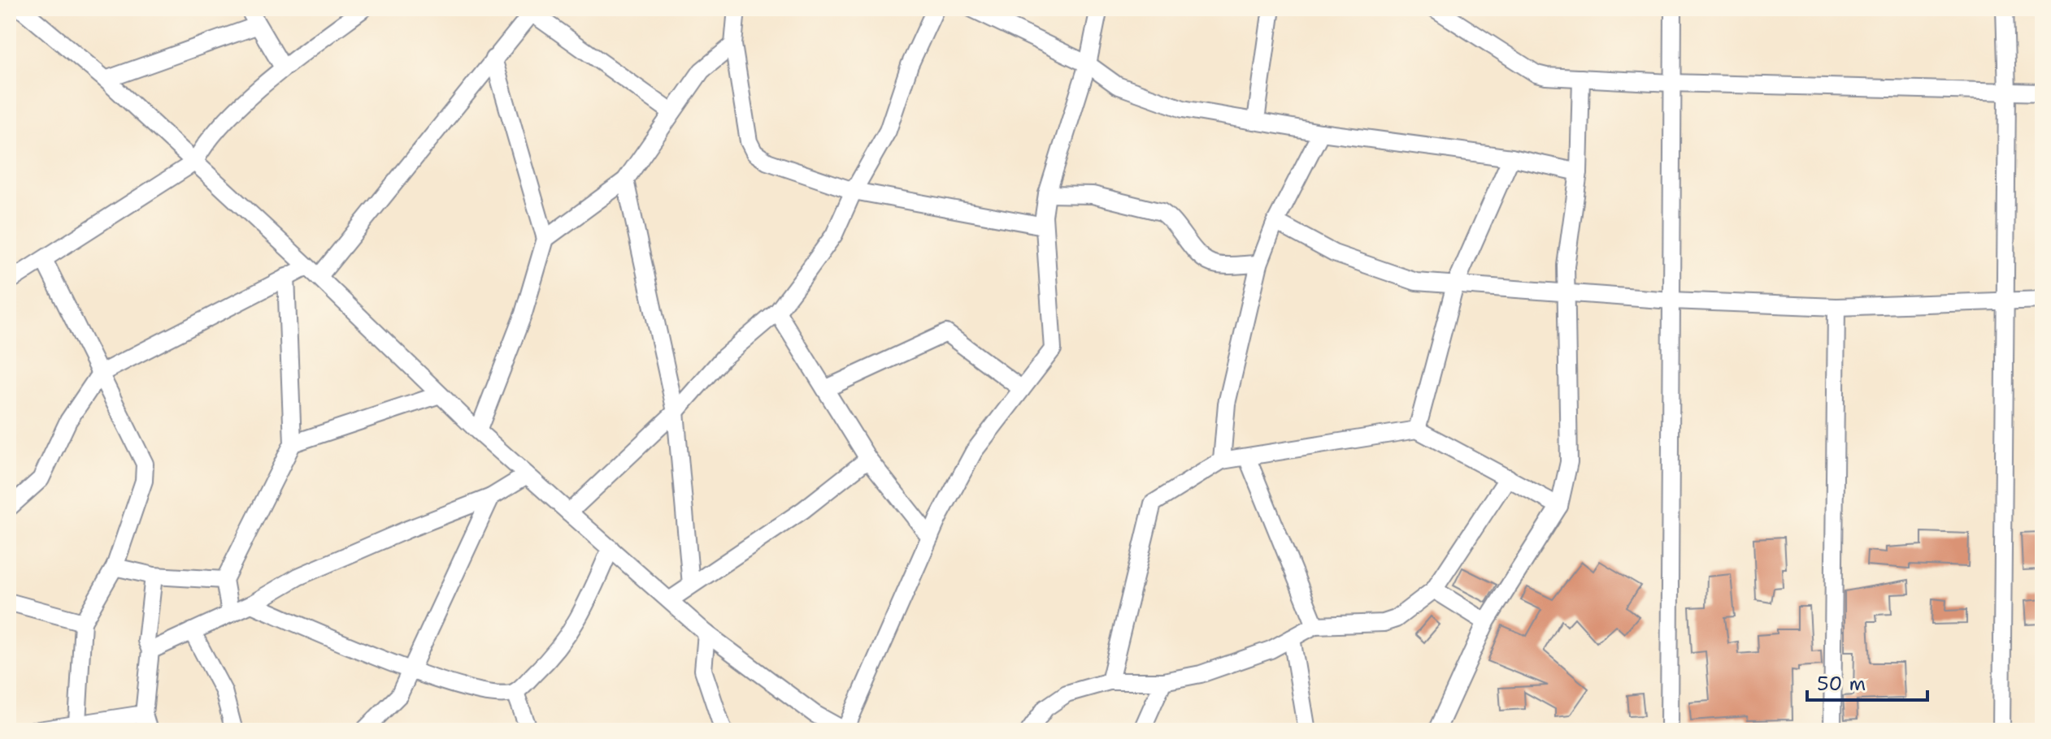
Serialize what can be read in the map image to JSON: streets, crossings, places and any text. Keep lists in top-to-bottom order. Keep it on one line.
{"scale_bar":"50 m"}
